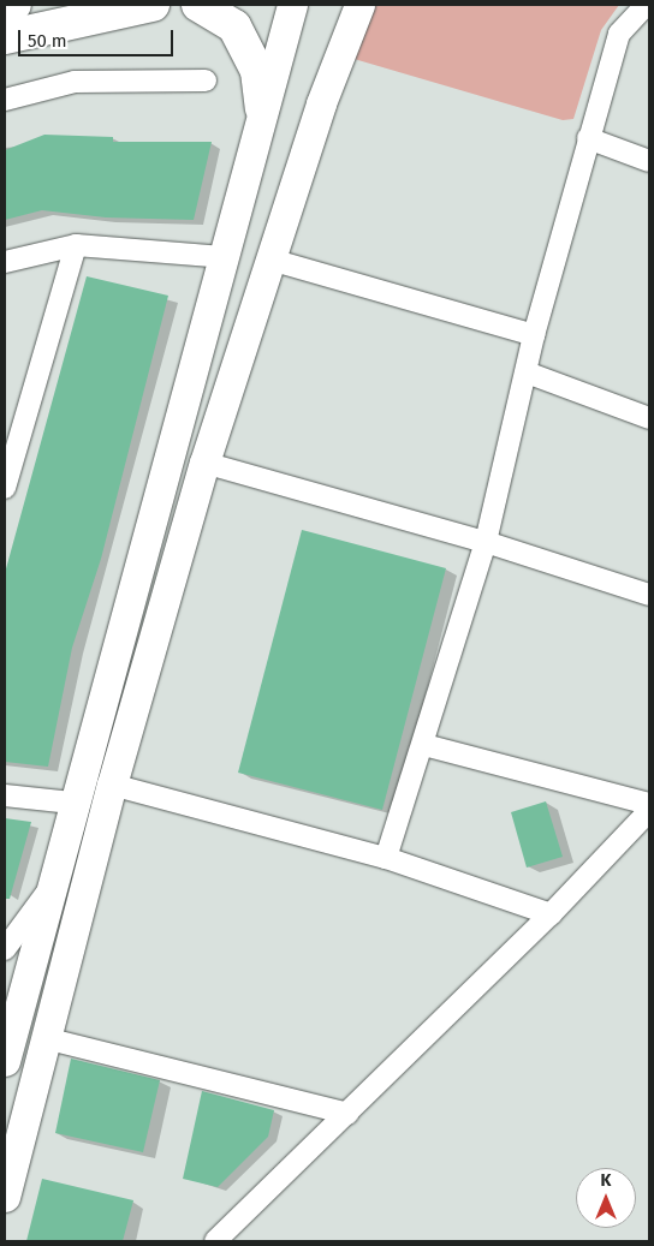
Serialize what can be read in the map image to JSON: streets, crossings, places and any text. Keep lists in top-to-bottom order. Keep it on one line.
{"scale_bar":"50 m","north":"top"}
